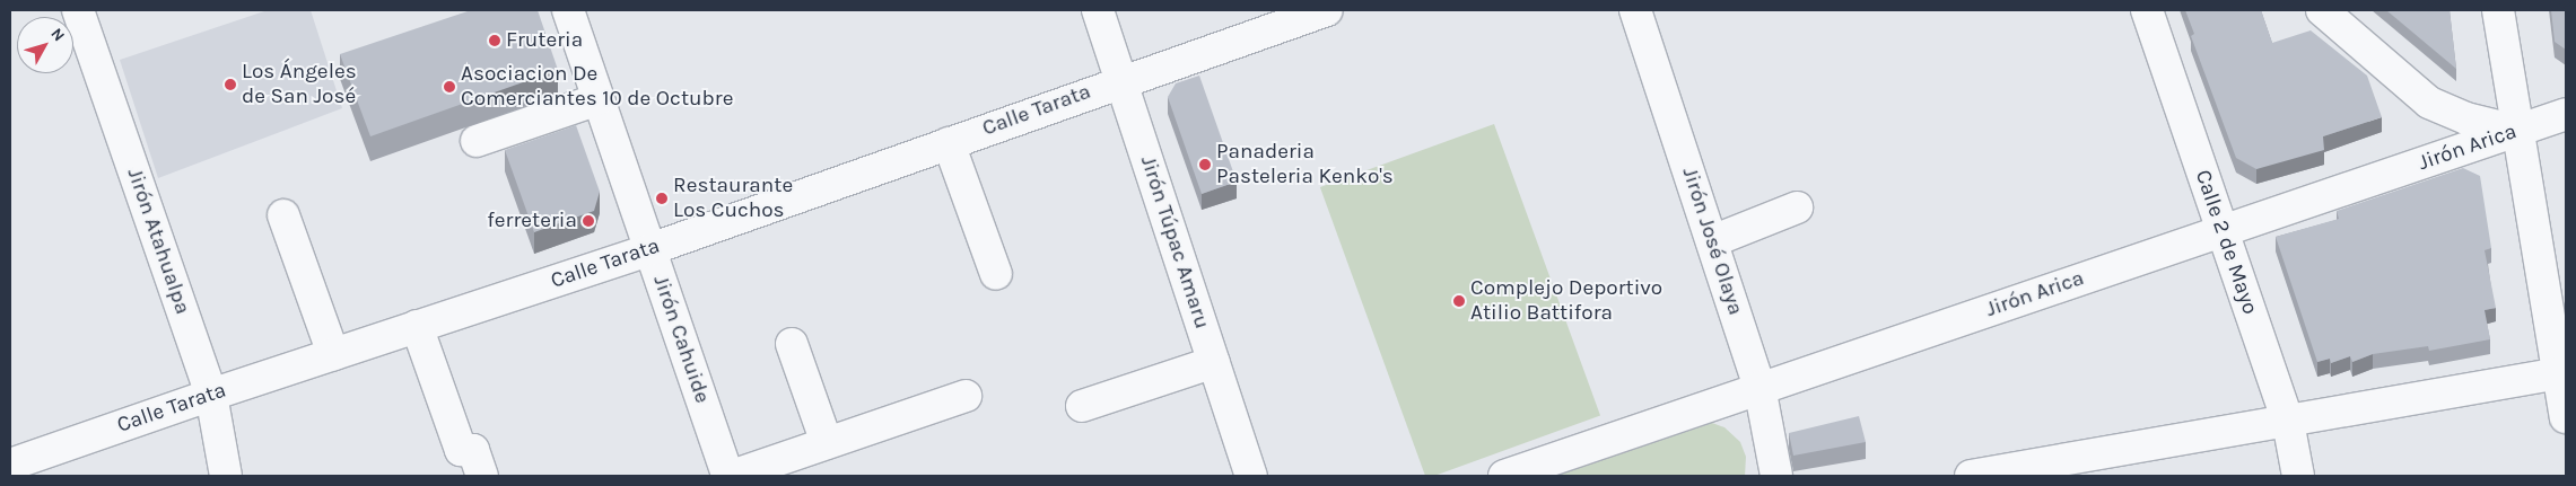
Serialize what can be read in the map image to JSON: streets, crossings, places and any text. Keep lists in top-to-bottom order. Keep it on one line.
{"streets":{"street":["Calle Tarata","Jirón Arica","Jirón Atahualpa","Jirón José Olaya","Jirón Túpac Amaru","Calle 2 de Mayo","Jirón Cahuide"]},"crossings":[["Calle Tarata","Jirón Atahualpa"],["Calle Tarata","Jirón Túpac Amaru"],["Calle Tarata","Jirón Cahuide"],["Jirón Arica","Jirón José Olaya"],["Jirón Arica","Calle 2 de Mayo"]],"places":["Fruteria","Los Ángeles de San José","Asociacion De Comerciantes 10 de Octubre","Panaderia Pasteleria Kenko's","Restaurante Los Cuchos","ferreteria","Complejo Deportivo Atilio Battifora"],"north":"top right"}
